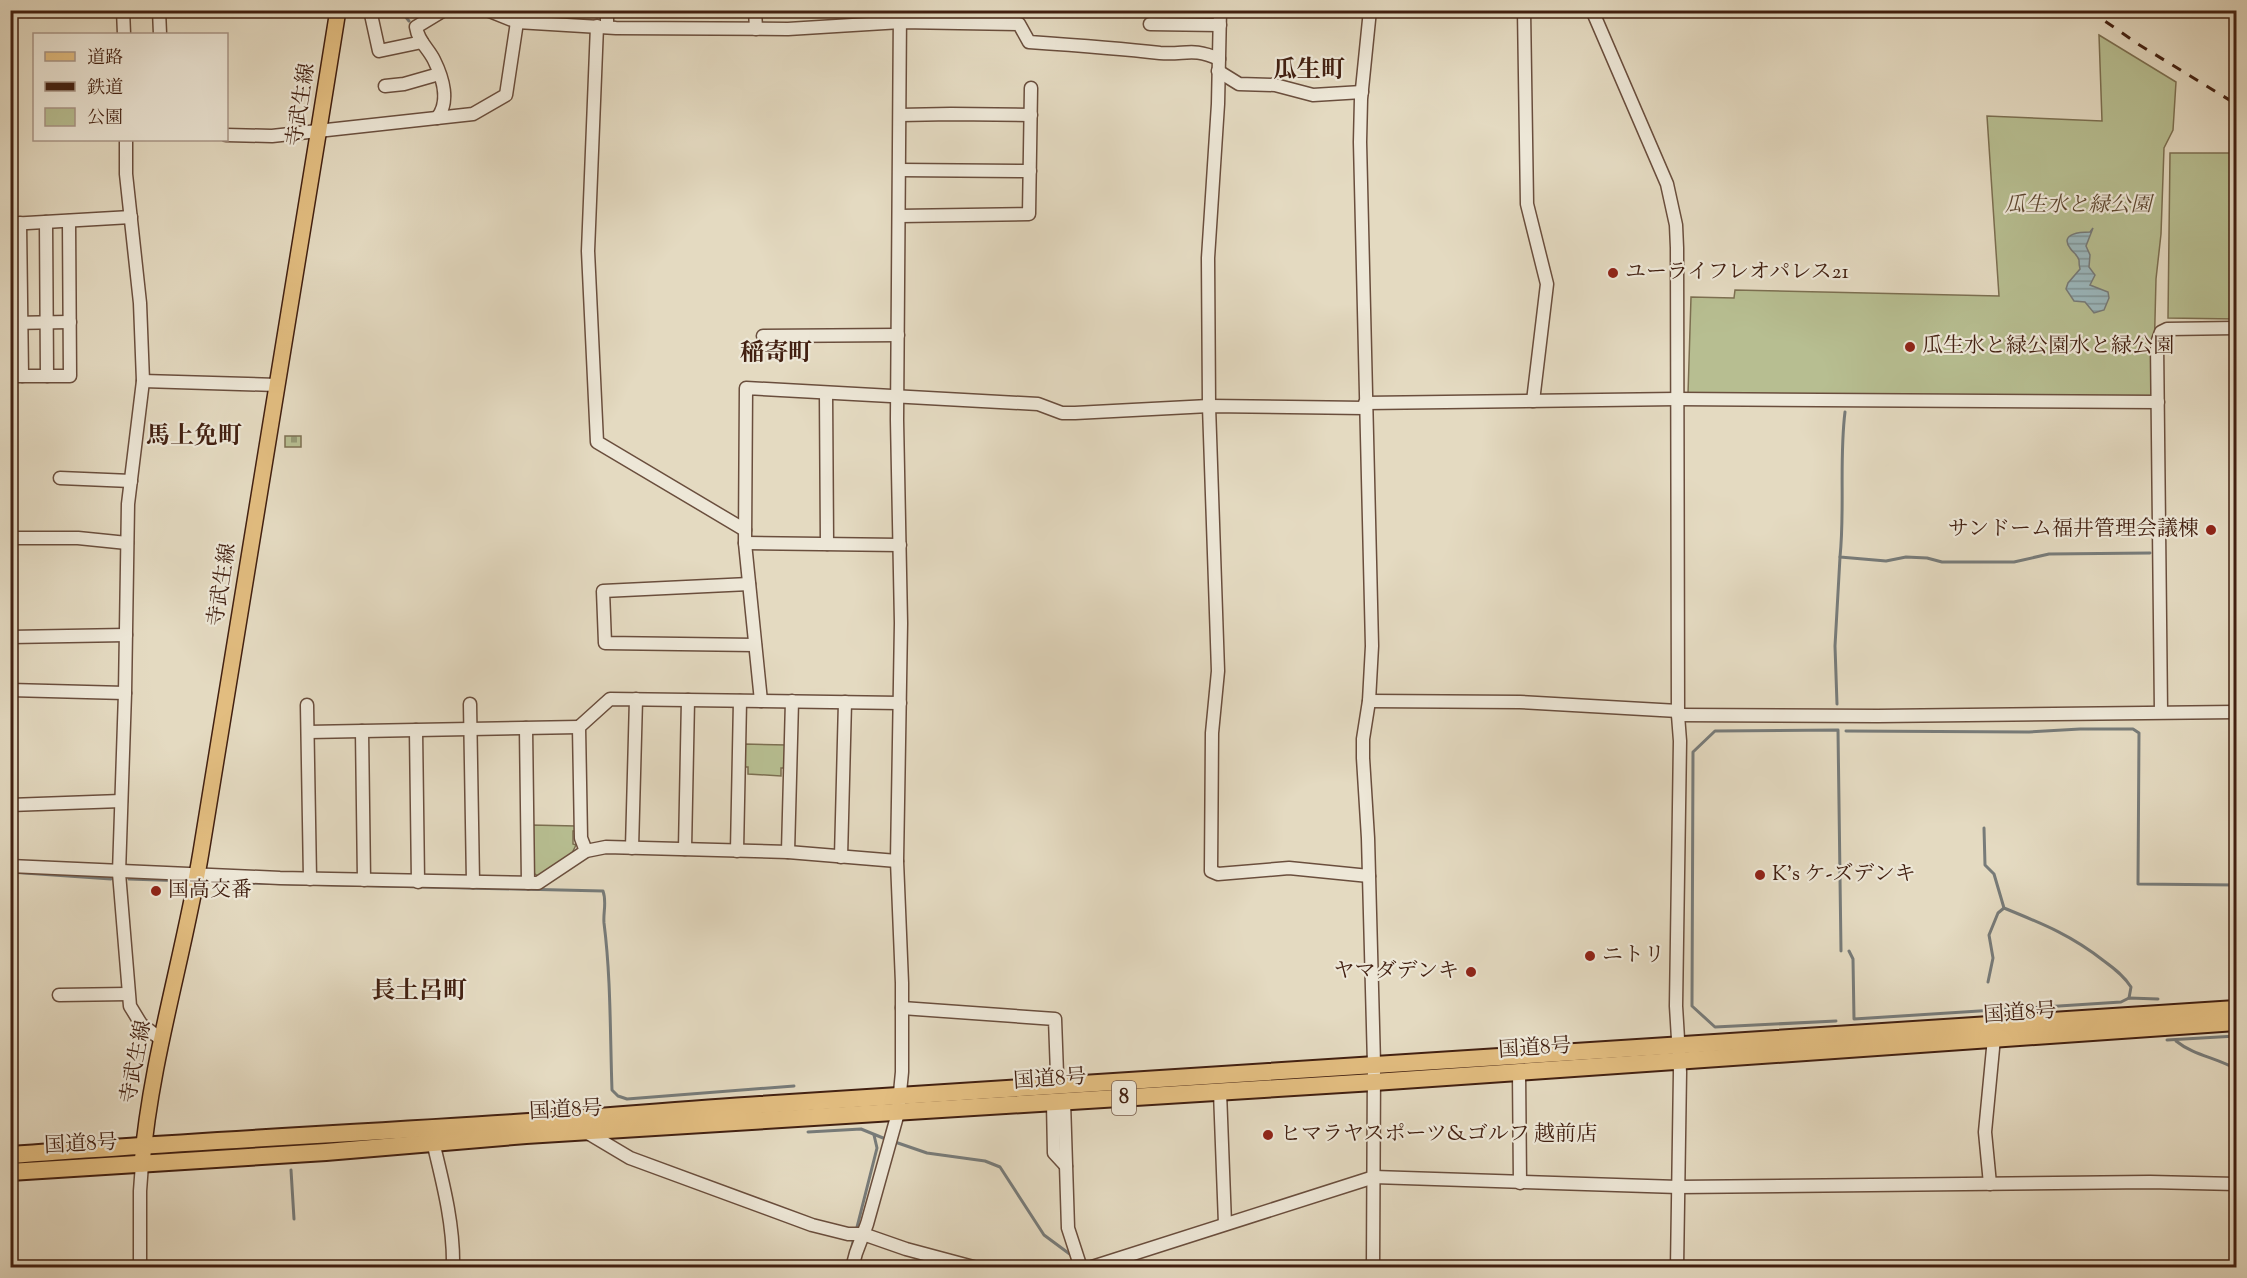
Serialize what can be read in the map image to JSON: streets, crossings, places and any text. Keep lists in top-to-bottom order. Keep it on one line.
{"streets":{"highway":["国道8号","8"],"main road":["寺武生線"]},"crossings":[["寺武生線","国道8号"]],"districts":["瓜生町","稲寄町","馬上免町","長土呂町"],"parks":["瓜生水と緑公園"],"places":["ユーライフレオパレス21","瓜生水と緑公園水と緑公園","サンドーム福井管理会議棟","K's ケ-ズデンキ","国高交番","ニトリ","ヤマダデンキ","ヒマラヤスポーツ&ゴルフ 越前店"],"legend":["道路","鉄道","公園"]}
